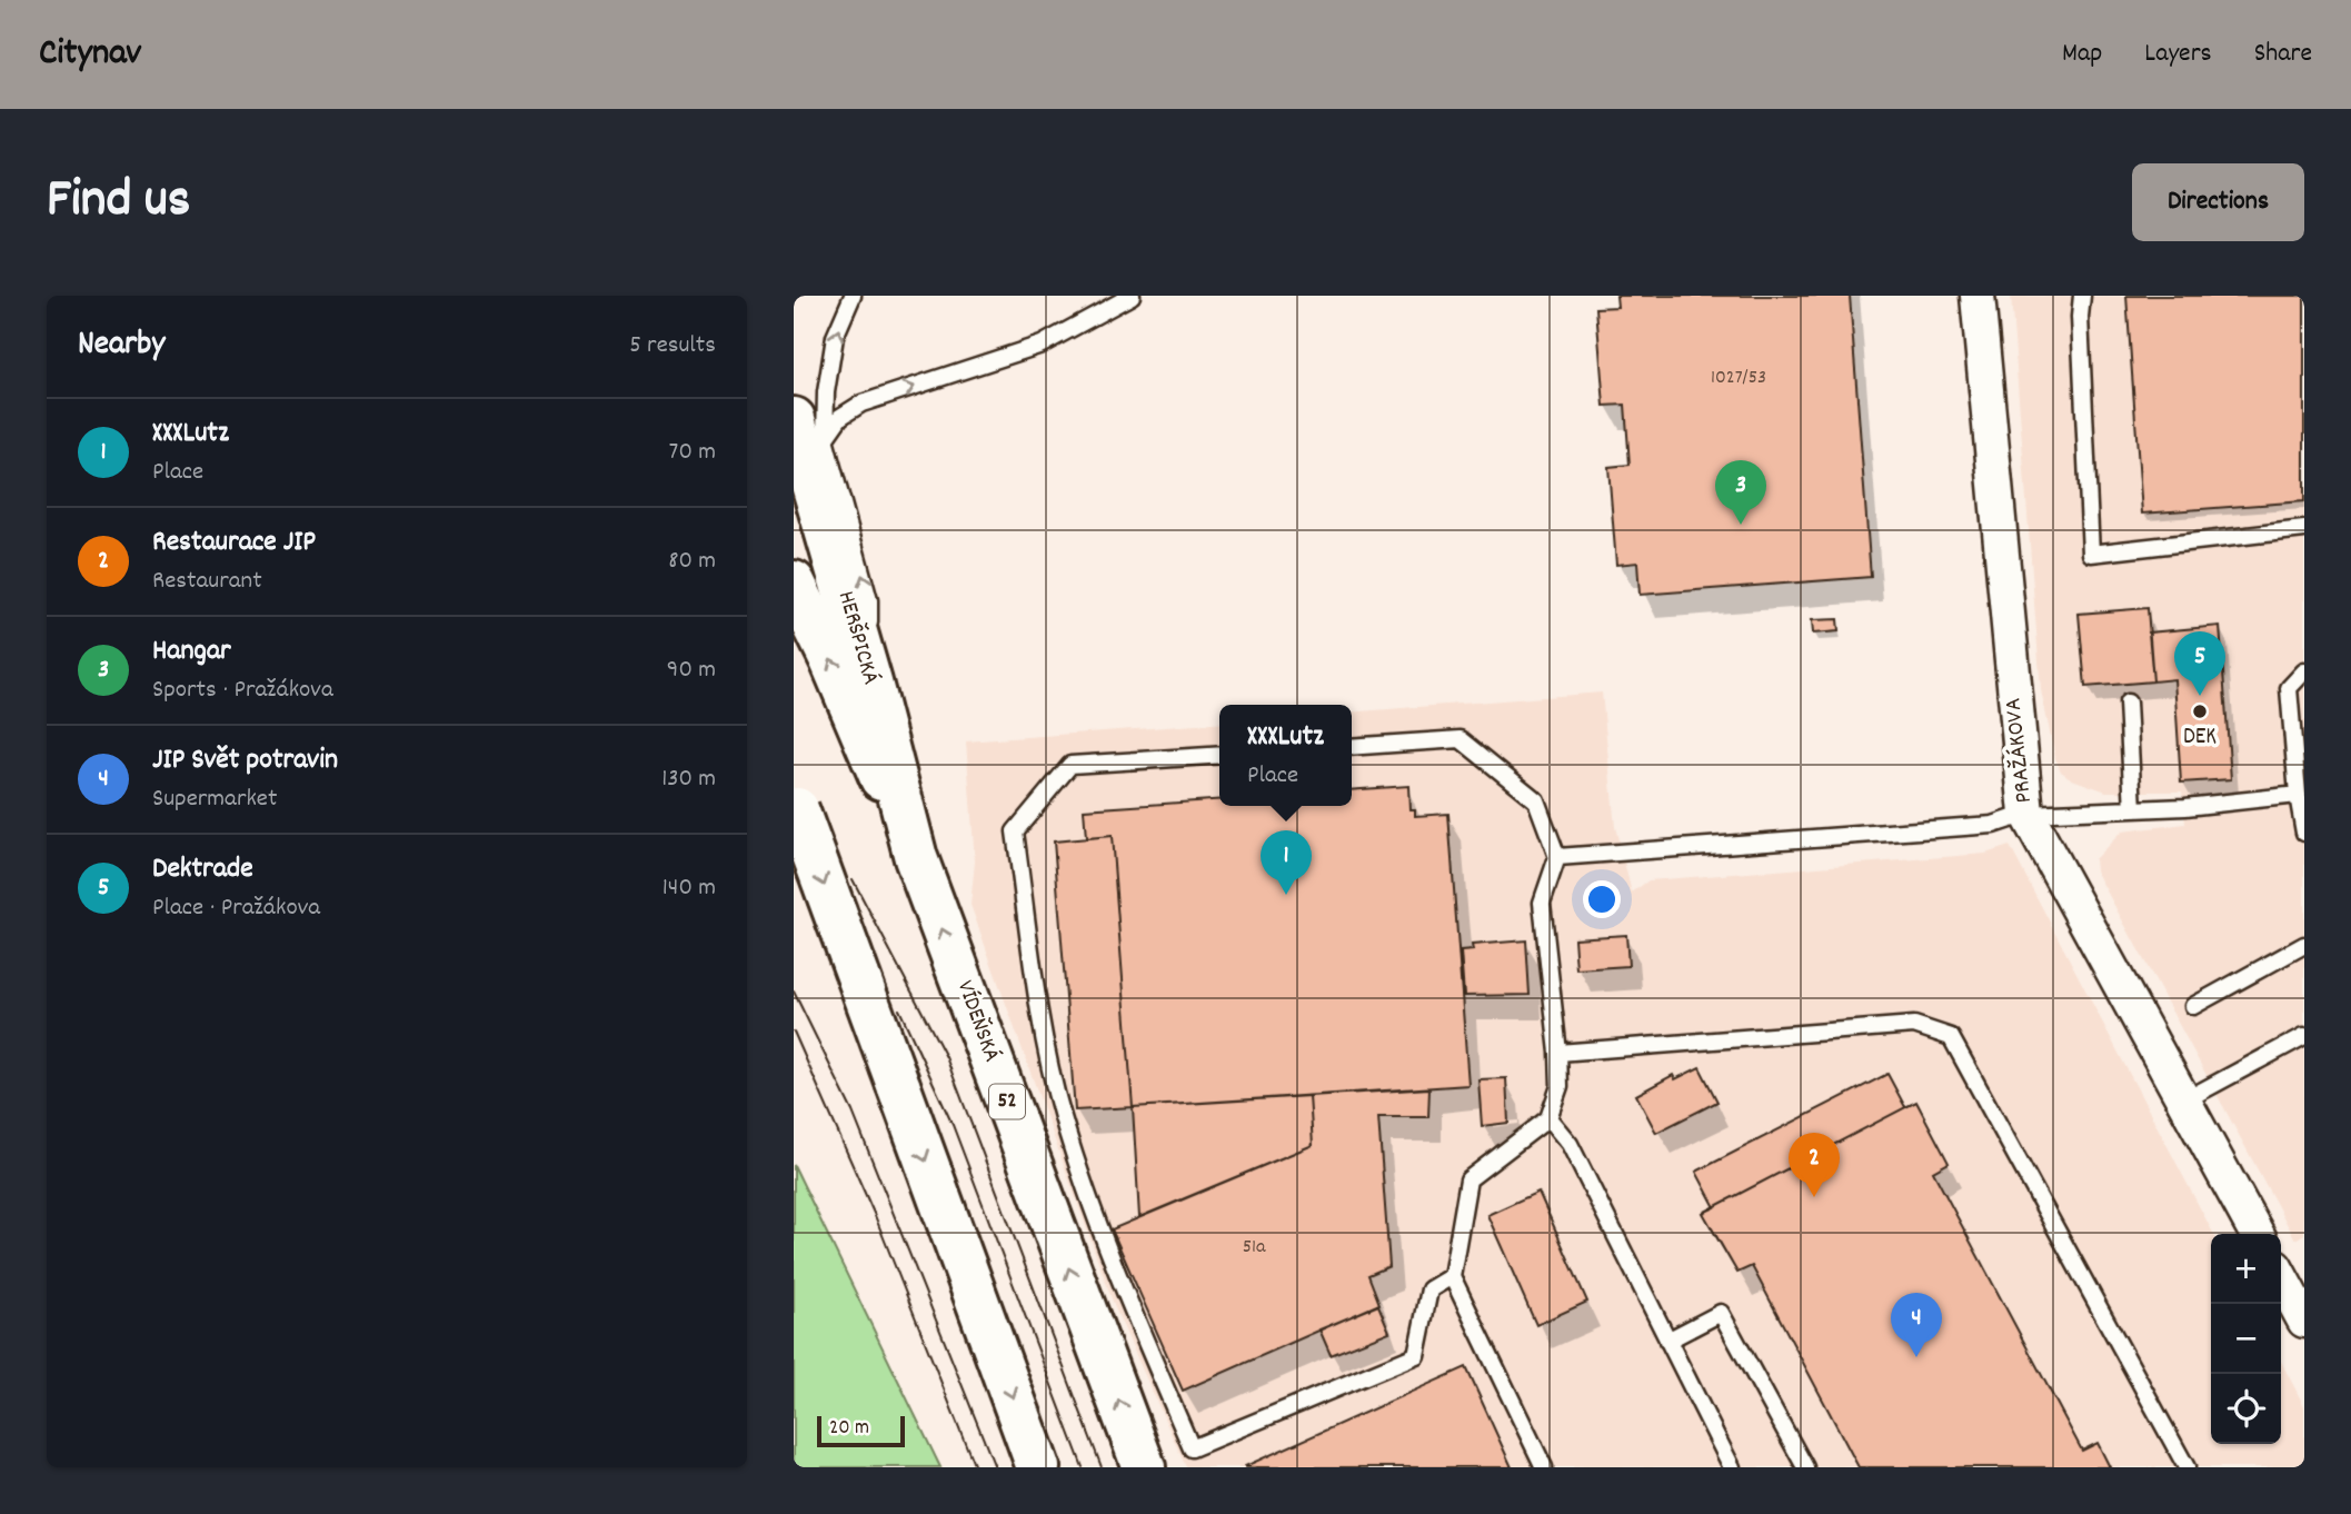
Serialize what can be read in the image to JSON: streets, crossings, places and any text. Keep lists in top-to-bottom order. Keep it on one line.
{"streets":{"main road":["HERŠPICKÁ","VÍDEŇSKÁ","52"],"street":["PRAŽÁKOVA"]},"crossings":[["HERŠPICKÁ","VÍDEŇSKÁ"]],"one_way":["HERŠPICKÁ"],"places":["DEK"],"house_numbers":["1027/53","51a"],"scale_bar":"20 m","page":{"header":"Citynav","nav":["Map","Layers","Share"],"title":"Find us","buttons":"Directions","heading":["Nearby","5 results"],"list":[{"mark":"1","name":"XXXLutz","note":"Place","value":"70 m"},{"mark":"2","name":"Restaurace JIP","note":"Restaurant","value":"80 m"},{"mark":"3","name":"Hangar","note":"Sports · Pražákova","value":"90 m"},{"mark":"4","name":"JIP Svět potravin","note":"Supermarket","value":"130 m"},{"mark":"5","name":"Dektrade","note":"Place · Pražákova","value":"140 m"}],"pins":["3","5","1","2","4"],"popup":["XXXLutz","Place"],"map_buttons":["+","−"],"scale":"20 m"}}
